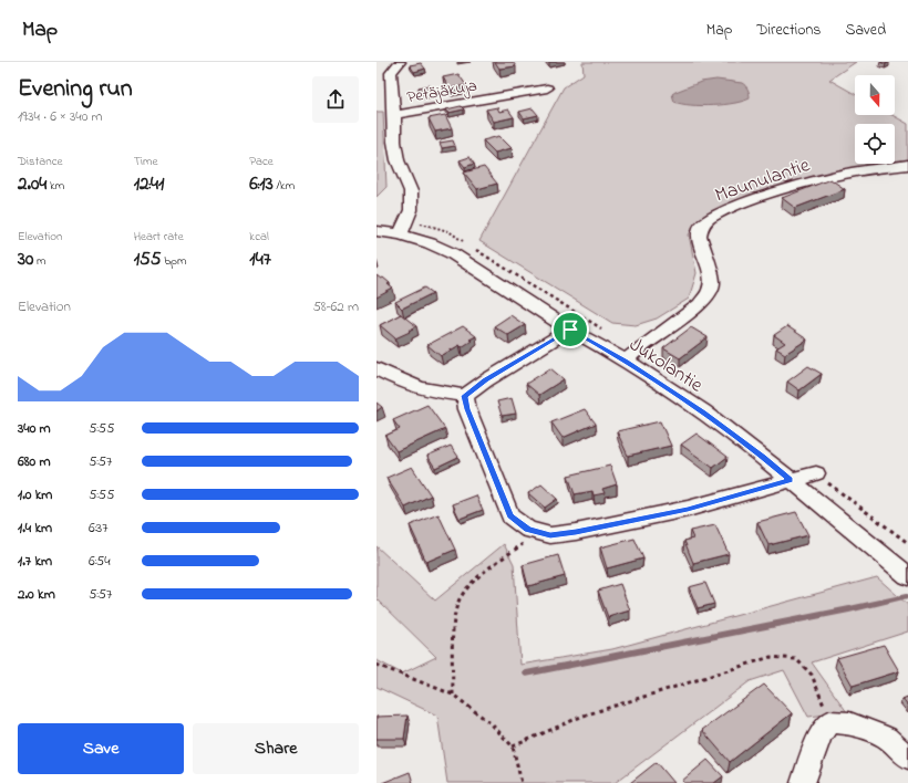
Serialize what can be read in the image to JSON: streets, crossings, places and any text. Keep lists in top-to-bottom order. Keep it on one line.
{"streets":{"street":["Petäjäkuja","Maunulantie","Jukolantie"]},"crossings":[["Maunulantie","Jukolantie"]],"north":"bottom","page":{"header":"Map","nav":["Map","Directions","Saved"],"heading":["Evening run","19:34 · 6 × 340 m"],"stats":[["Distance","2.04 km"],["Time","12:41"],["Pace","6:13 /km"],["Elevation","30 m"],["Heart rate","155 bpm"],["kcal","147"]],"chart":["Elevation","58–62 m"],"list":[{"name":"340 m","note":"5:55"},{"name":"680 m","note":"5:57"},{"name":"1.0 km","note":"5:55"},{"name":"1.4 km","note":"6:37"},{"name":"1.7 km","note":"6:54"},{"name":"2.0 km","note":"5:57"}],"buttons":["Save","Share"]}}
